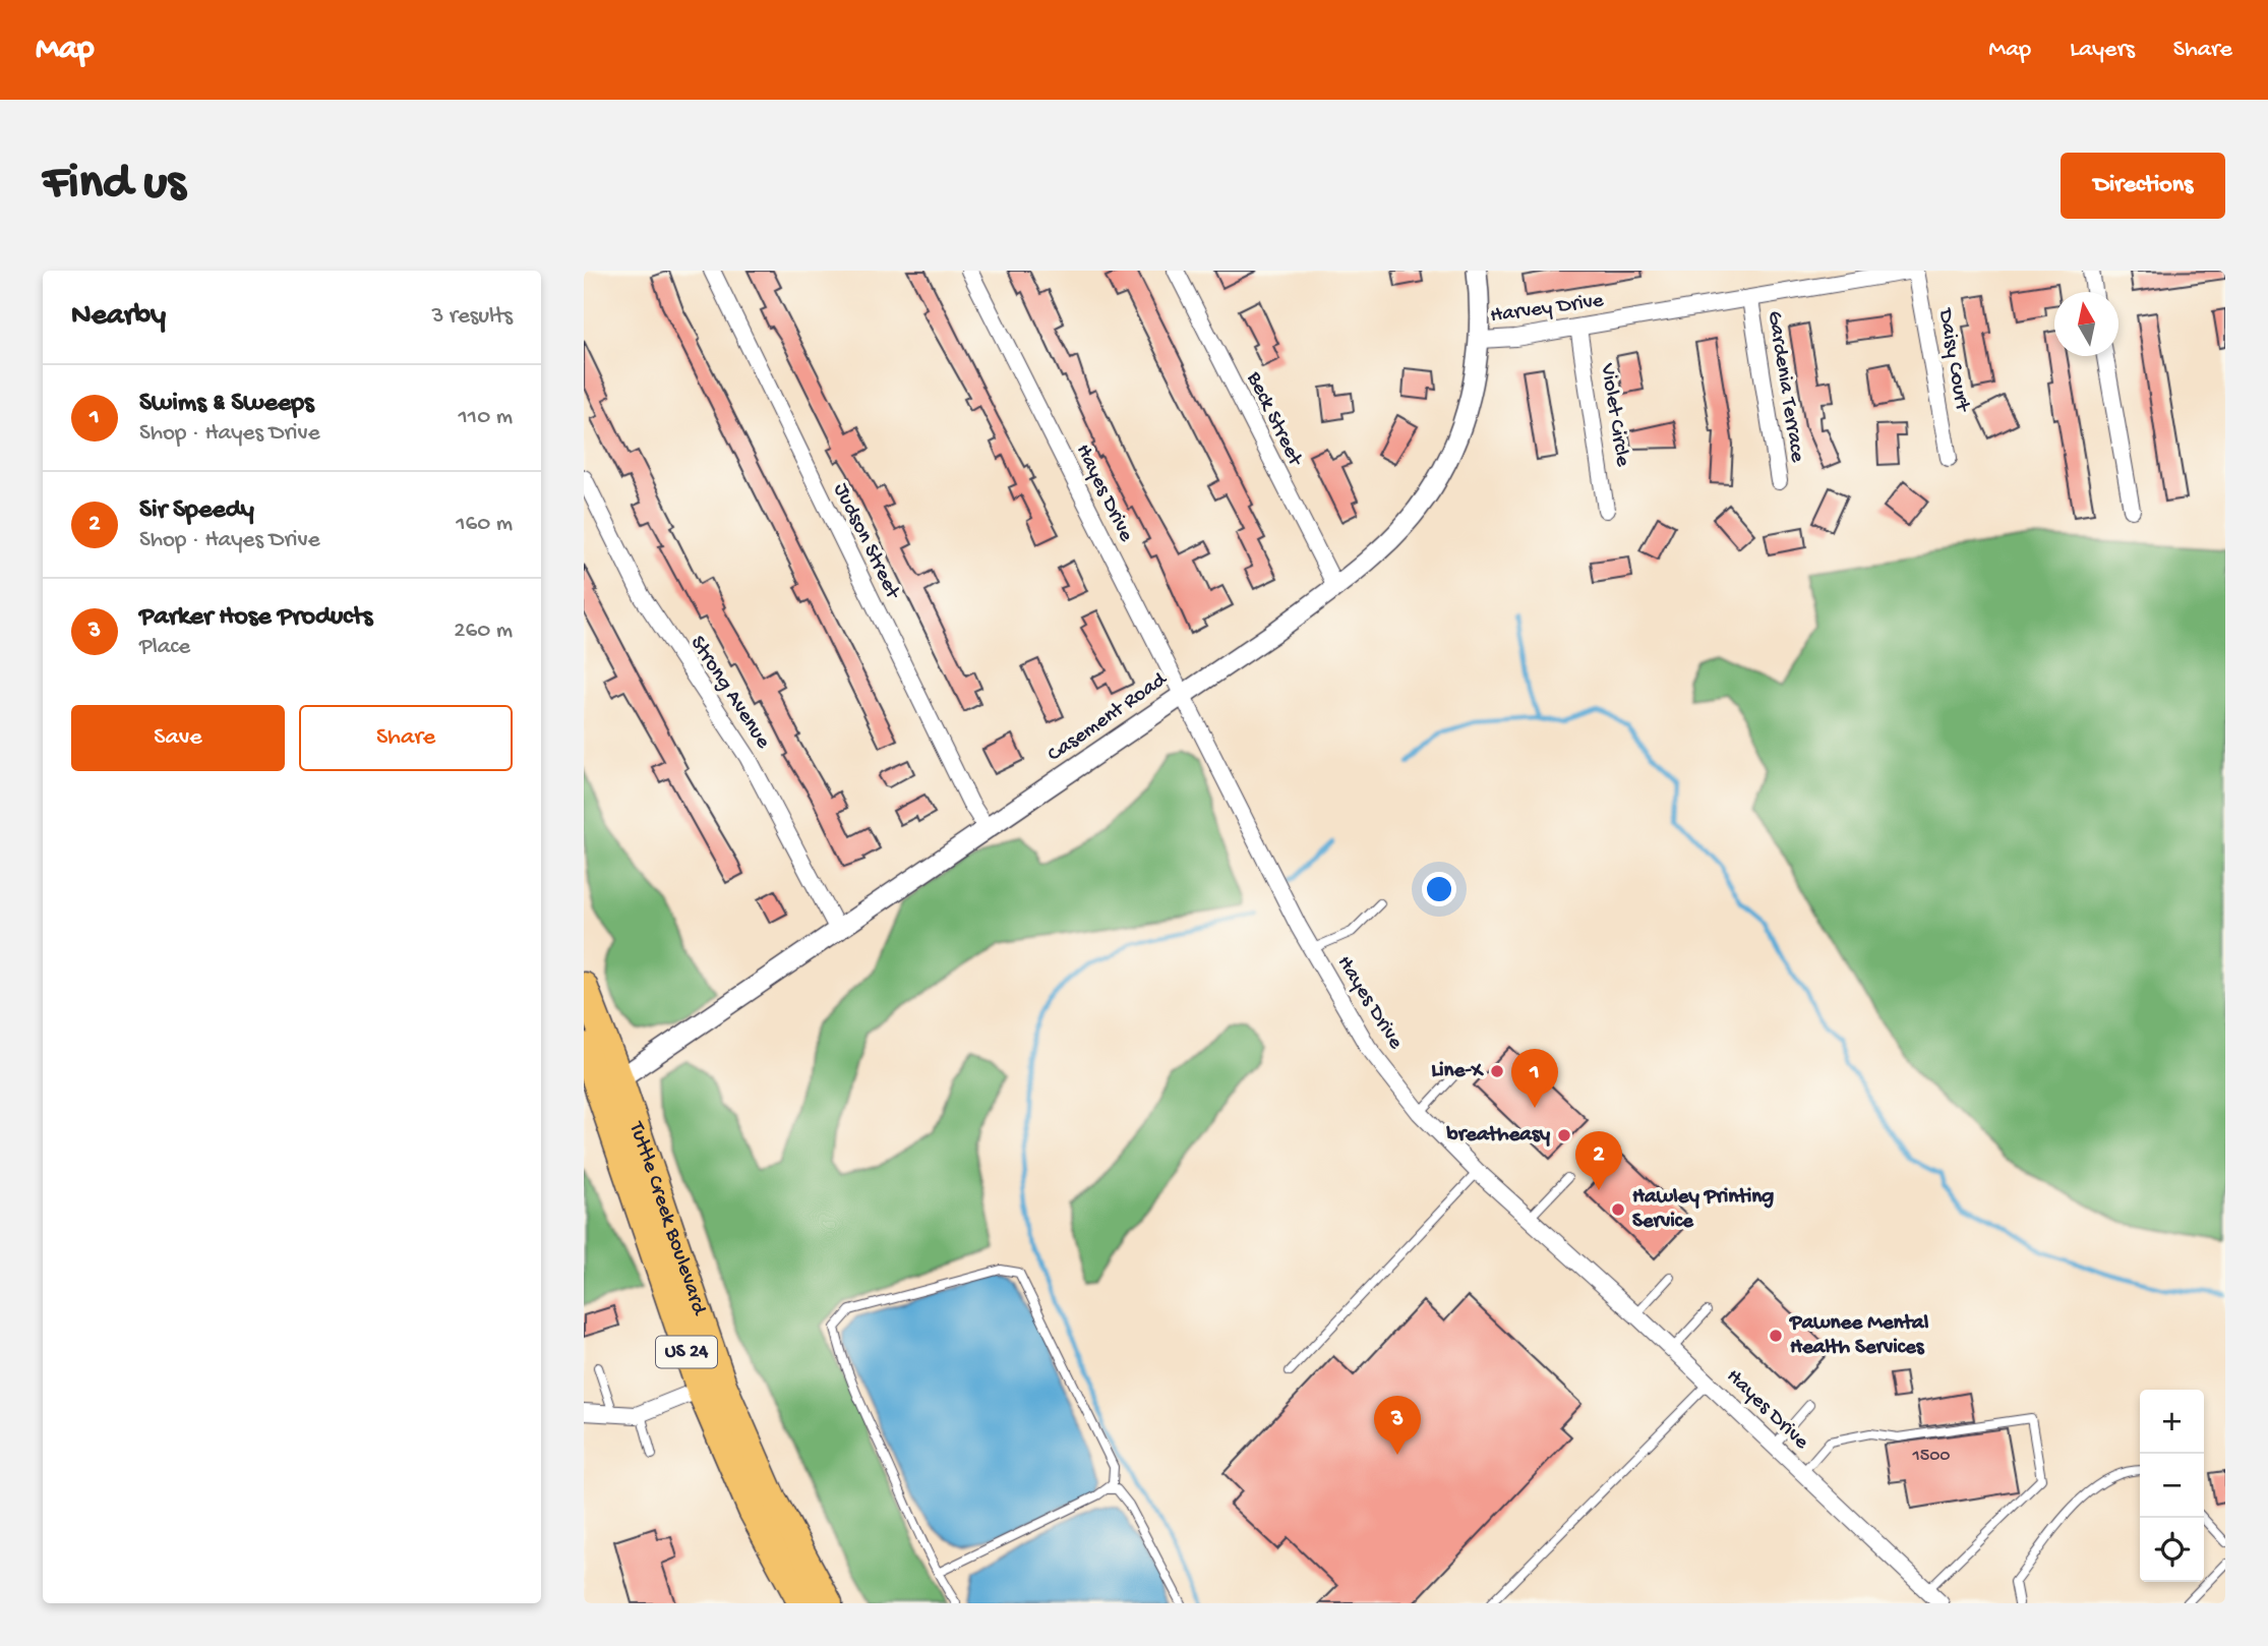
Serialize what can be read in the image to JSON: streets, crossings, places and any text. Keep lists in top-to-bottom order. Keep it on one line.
{"streets":{"highway":["Tuttle Creek Boulevard","US 24"],"street":["Harvey Drive","Daisy Court","Gardenia Terrace","Violet Circle","Beck Street","Hayes Drive","Judson Street","Strong Avenue","Casement Road"]},"crossings":[["Harvey Drive","Daisy Court"],["Harvey Drive","Gardenia Terrace"],["Harvey Drive","Violet Circle"],["Harvey Drive","Casement Road"],["Beck Street","Casement Road"],["Hayes Drive","Casement Road"],["Judson Street","Casement Road"],["Strong Avenue","Casement Road"],["Casement Road","Tuttle Creek Boulevard"]],"places":["Line-X","breatheasy","Hawley Printing Service","Pawnee Mental Health Services"],"house_numbers":["1500"],"north":"top","page":{"header":"Map","nav":["Map","Layers","Share"],"buttons":["Directions",["Save","Share"]],"title":"Find us","heading":["Nearby","3 results"],"list":[{"mark":"1","name":"Swims & Sweeps","note":"Shop · Hayes Drive","value":"110 m"},{"mark":"2","name":"Sir Speedy","note":"Shop · Hayes Drive","value":"160 m"},{"mark":"3","name":"Parker Hose Products","note":"Place","value":"260 m"}],"pins":["1","2","3"],"map_buttons":["+","−"]}}
